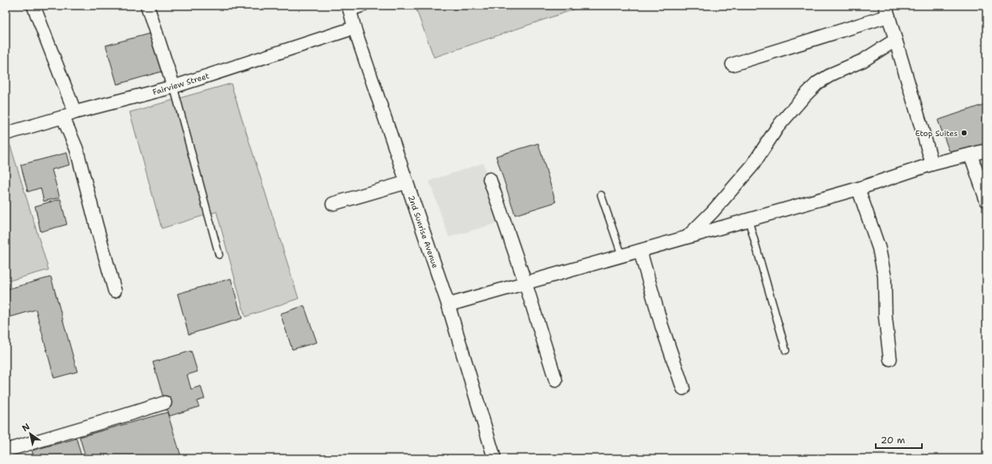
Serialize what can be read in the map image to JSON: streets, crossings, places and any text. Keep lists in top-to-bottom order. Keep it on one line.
{"streets":{"street":["Fairview Street","2nd Sunrise Avenue"]},"crossings":[["Fairview Street","2nd Sunrise Avenue"]],"places":["Etop Suites"],"scale_bar":"20 m","north":"top left"}
